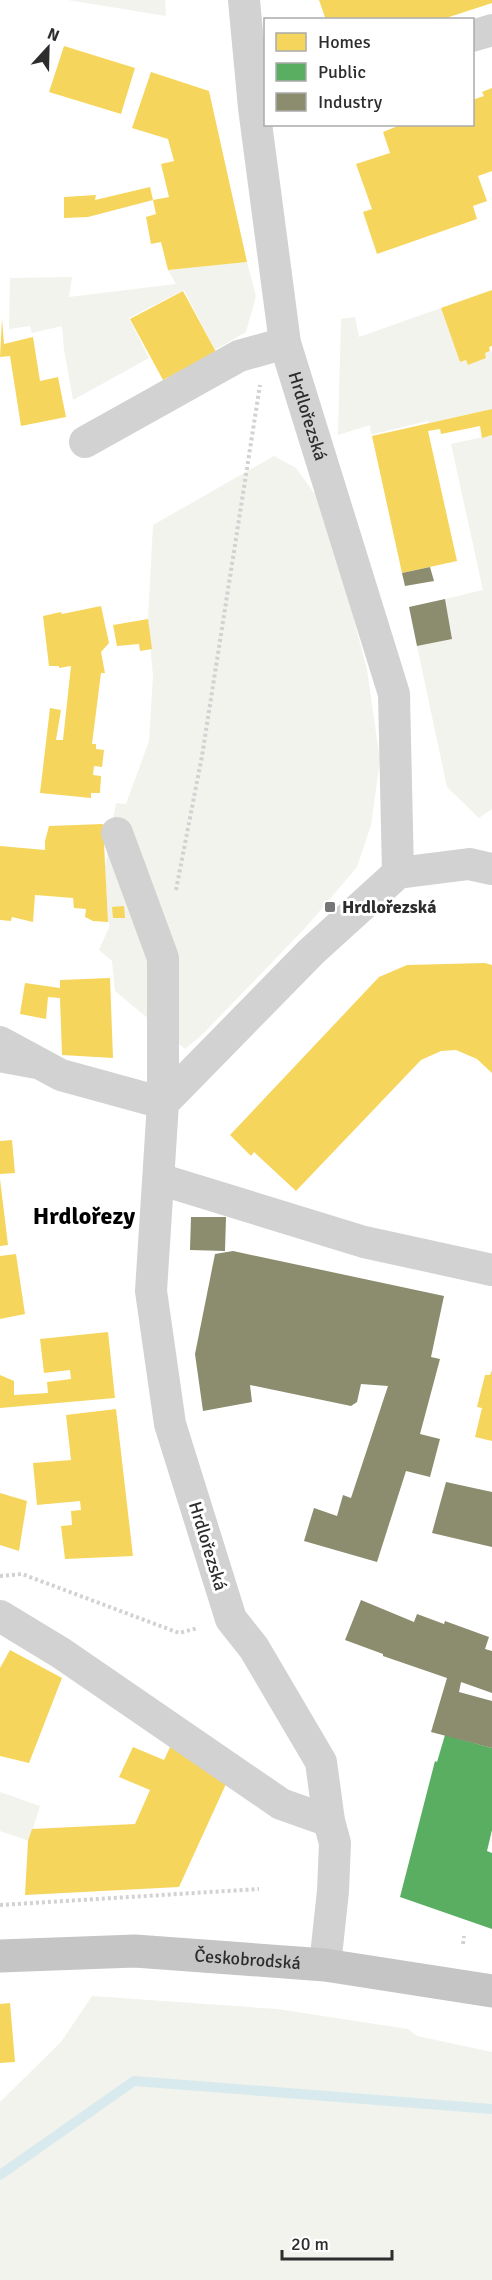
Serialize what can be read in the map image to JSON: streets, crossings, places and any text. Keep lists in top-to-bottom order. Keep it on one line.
{"streets":{"main road":["Českobrodská"],"street":["Hrdlořezská"]},"crossings":[["Hrdlořezská","Českobrodská"]],"districts":["Hrdlořezy"],"places":{"transit":["Hrdlořezská"]},"legend":["Homes","Public","Industry"],"scale_bar":"20 m","north":"top"}
